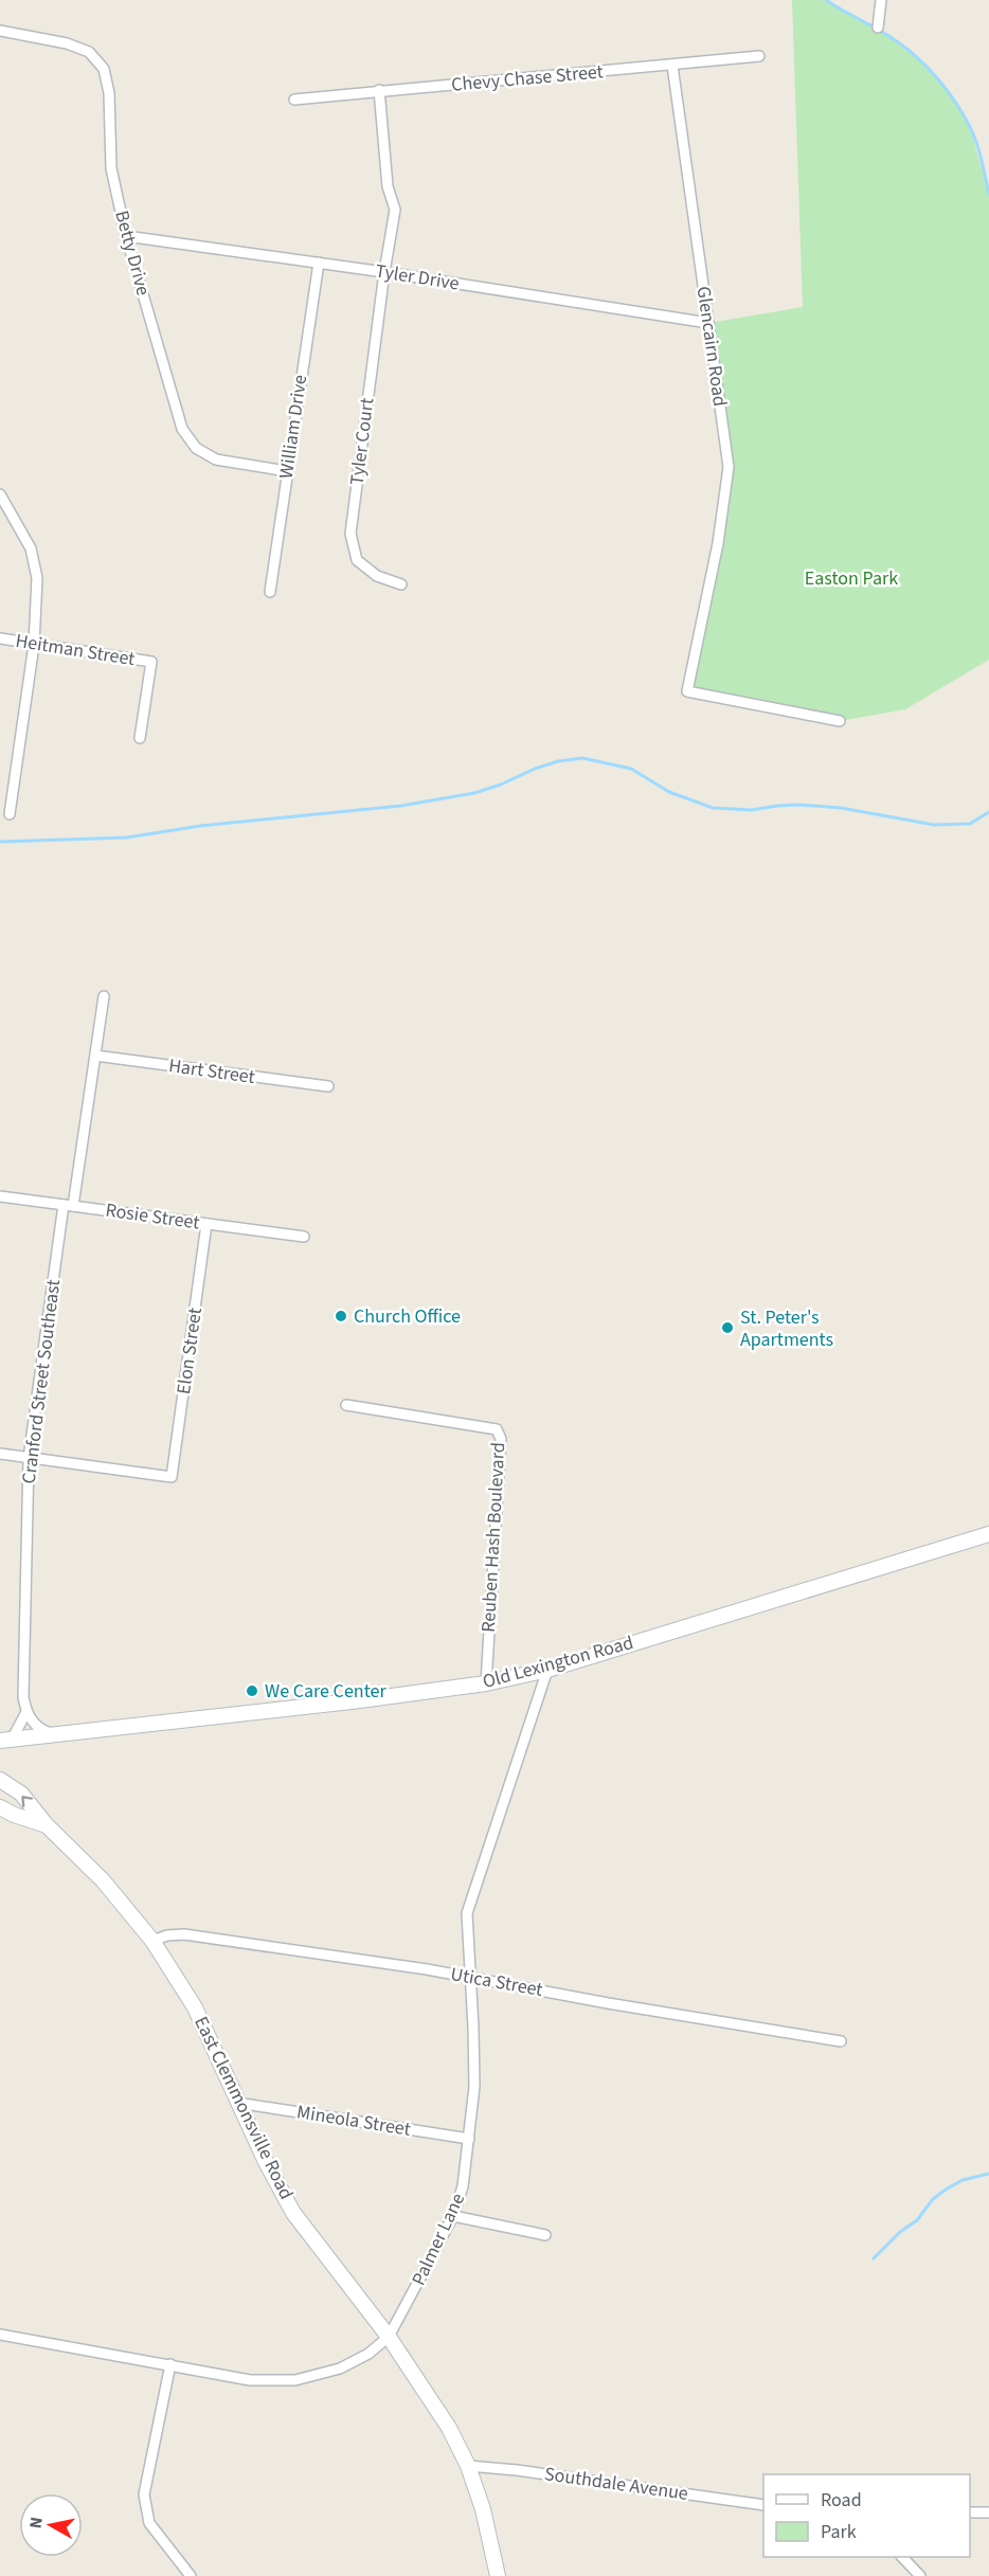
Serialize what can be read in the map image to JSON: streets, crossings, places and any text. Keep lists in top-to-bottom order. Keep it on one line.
{"streets":{"main road":["Old Lexington Road","East Clemmonsville Road"],"street":["Chevy Chase Street","Betty Drive","Tyler Drive","Glencairn Road","William Drive","Tyler Court","Heitman Street","Hart Street","Rosie Street","Elon Street","Cranford Street Southeast","Reuben Hash Boulevard","Utica Street","Mineola Street","Palmer Lane","Southdale Avenue"]},"crossings":[["Chevy Chase Street","Glencairn Road"],["Chevy Chase Street","Tyler Court"],["Betty Drive","Tyler Drive"],["Betty Drive","William Drive"],["Tyler Drive","Glencairn Road"],["Tyler Drive","William Drive"],["Tyler Drive","Tyler Court"],["Hart Street","Cranford Street Southeast"],["Rosie Street","Elon Street"],["Rosie Street","Cranford Street Southeast"],["Elon Street","Cranford Street Southeast"],["Reuben Hash Boulevard","Old Lexington Road"],["Old Lexington Road","Palmer Lane"],["Utica Street","East Clemmonsville Road"],["Utica Street","Palmer Lane"],["East Clemmonsville Road","Mineola Street"],["East Clemmonsville Road","Palmer Lane"],["East Clemmonsville Road","Southdale Avenue"],["Mineola Street","Palmer Lane"]],"parks":["Easton Park"],"places":["Church Office","St. Peter's Apartments","We Care Center"],"legend":["Road","Park"],"north":"left"}
